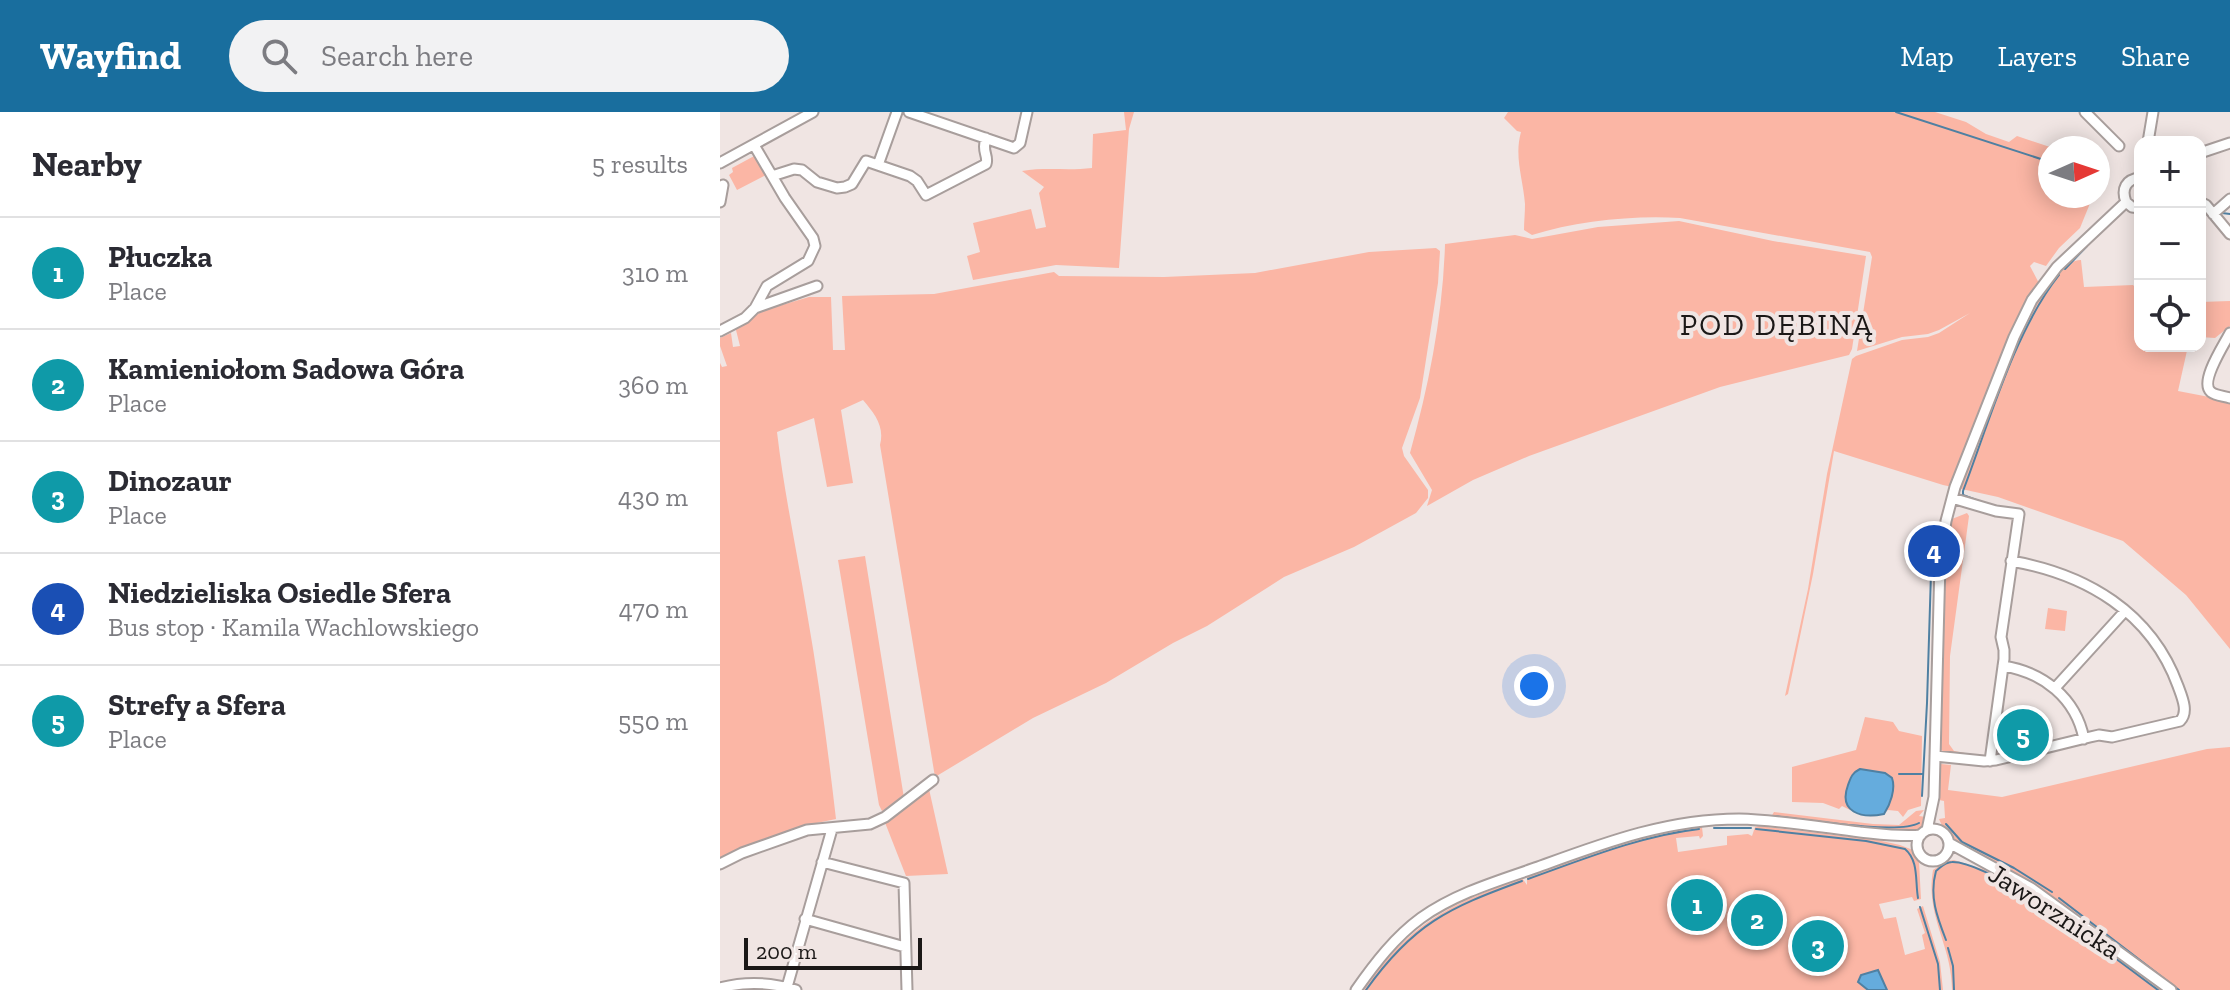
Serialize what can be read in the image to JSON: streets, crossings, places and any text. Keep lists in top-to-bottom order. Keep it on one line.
{"streets":{"street":["Jaworznicka"]},"districts":["POD DĘBINĄ"],"scale_bar":"200 m","north":"right","page":{"header":"Wayfind","search":"Search here","nav":["Map","Layers","Share"],"heading":["Nearby","5 results"],"map_buttons":["+","−"],"list":[{"mark":"1","name":"Płuczka","note":"Place","value":"310 m"},{"mark":"2","name":"Kamieniołom Sadowa Góra","note":"Place","value":"360 m"},{"mark":"3","name":"Dinozaur","note":"Place","value":"430 m"},{"mark":"4","name":"Niedzieliska Osiedle Sfera","note":"Bus stop · Kamila Wachlowskiego","value":"470 m"},{"mark":"5","name":"Strefy a Sfera","note":"Place","value":"550 m"}],"pins":["4","5","1","2","3"],"scale":"200 m"}}
